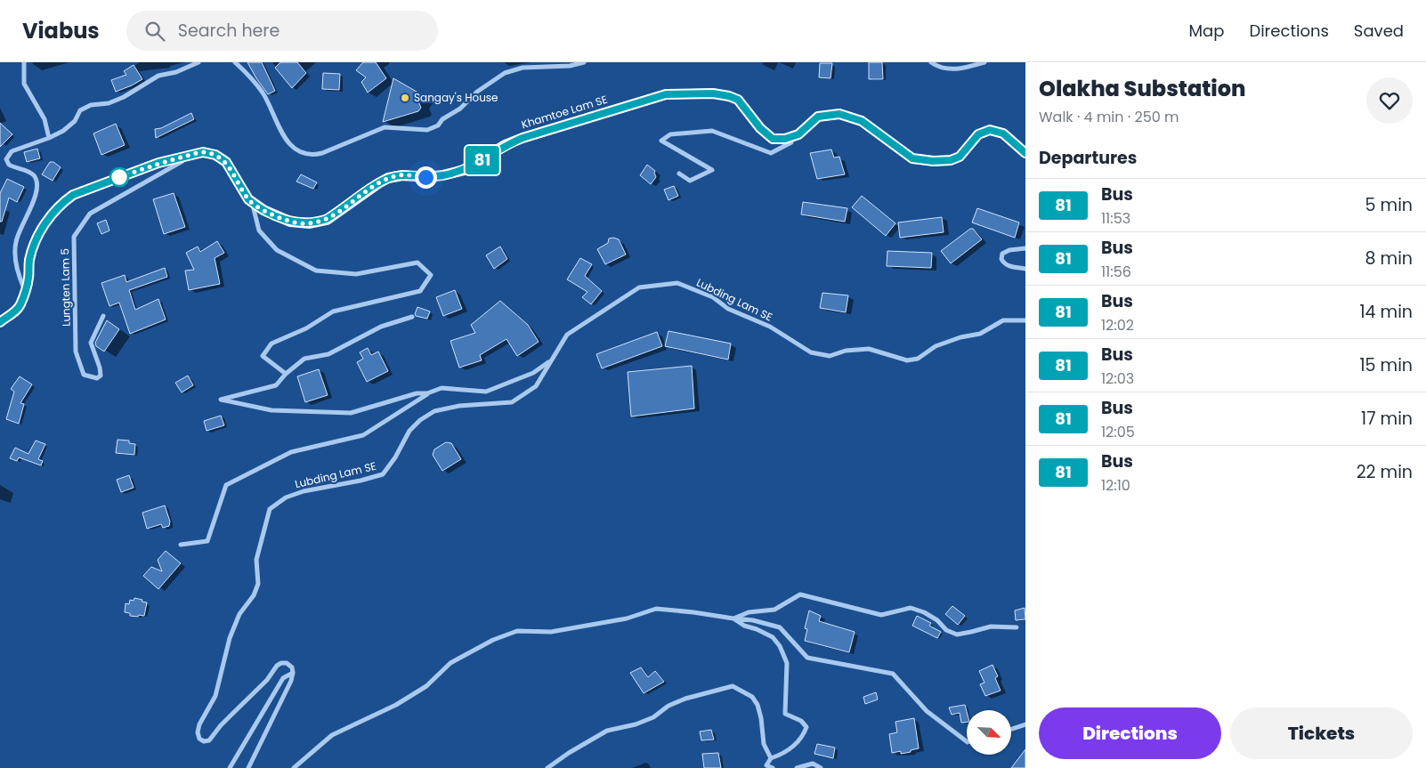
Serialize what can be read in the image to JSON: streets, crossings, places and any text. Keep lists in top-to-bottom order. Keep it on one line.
{"streets":{"main road":["Khamtoe Lam SE"],"street":["Lungten Lam 5","Lubding Lam SE"]},"crossings":[["Khamtoe Lam SE","Lungten Lam 5"]],"places":["Sangay's House"],"lines":["bus line 81"],"north":"bottom right","page":{"header":"Viabus","search":"Search here","nav":["Map","Directions","Saved"],"on_map":"81","heading":[["Olakha Substation","Walk · 4 min · 250 m"],"Departures"],"list":[{"mark":"81","name":"Bus","note":"11:53","value":"5 min"},{"mark":"81","name":"Bus","note":"11:56","value":"8 min"},{"mark":"81","name":"Bus","note":"12:02","value":"14 min"},{"mark":"81","name":"Bus","note":"12:03","value":"15 min"},{"mark":"81","name":"Bus","note":"12:05","value":"17 min"},{"mark":"81","name":"Bus","note":"12:10","value":"22 min"}],"buttons":["Directions","Tickets"]}}
